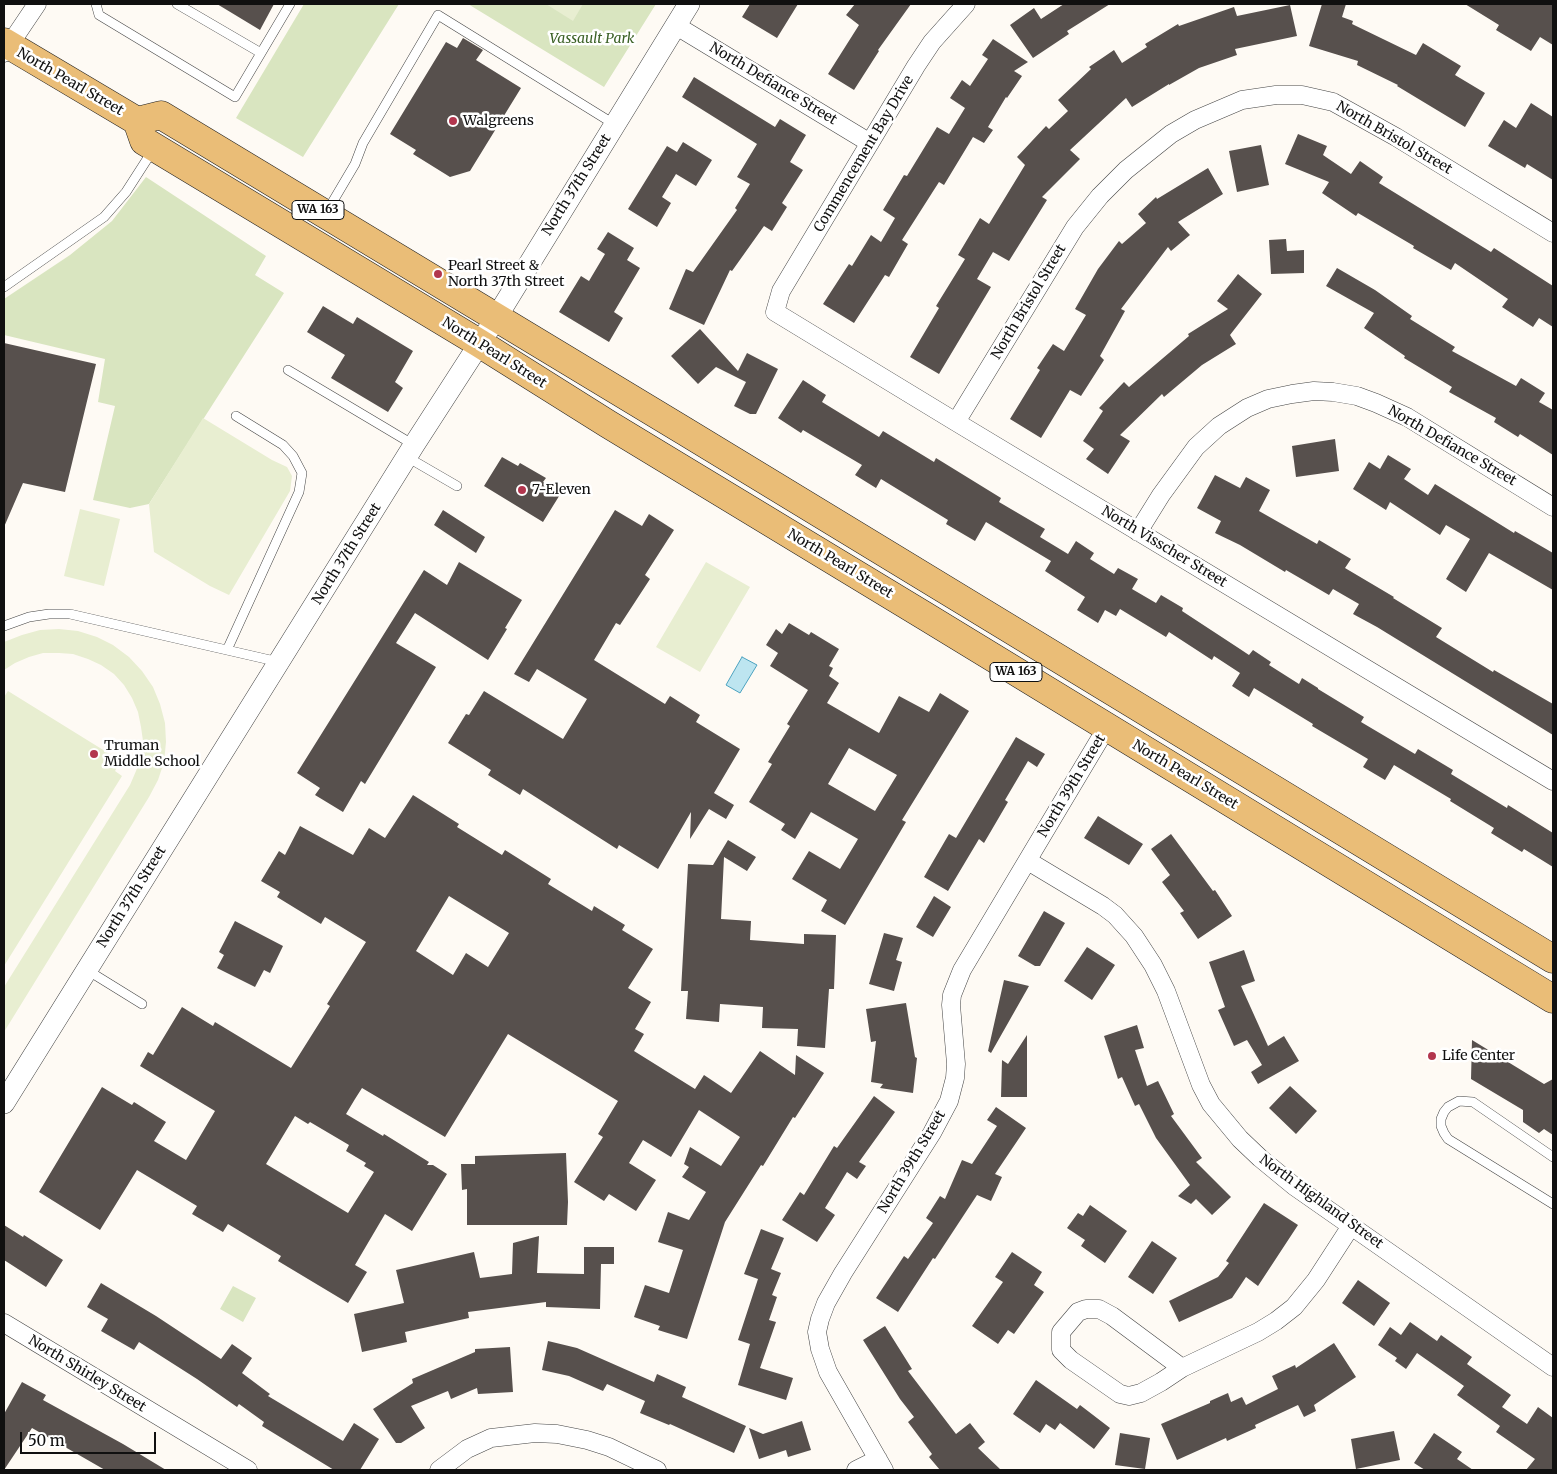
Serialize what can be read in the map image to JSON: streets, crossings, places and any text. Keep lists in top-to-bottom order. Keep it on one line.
{"streets":{"main road":["North Pearl Street","WA 163"],"street":["North Defiance Street","North Bristol Street","Commencement Bay Drive","North 37th Street","North Visscher Street","North 39th Street","North Highland Street","North Shirley Street"]},"crossings":[["North Pearl Street","North 37th Street"],["North Pearl Street","North 39th Street"],["North Defiance Street","Commencement Bay Drive"],["North Defiance Street","North 37th Street"],["North Defiance Street","North Visscher Street"],["North Bristol Street","North Visscher Street"],["Commencement Bay Drive","North Visscher Street"],["North 39th Street","North Highland Street"]],"parks":["Vassault Park"],"places":["Walgreens","Pearl Street & North 37th Street","7-Eleven","Truman Middle School","Life Center"],"scale_bar":"50 m"}
